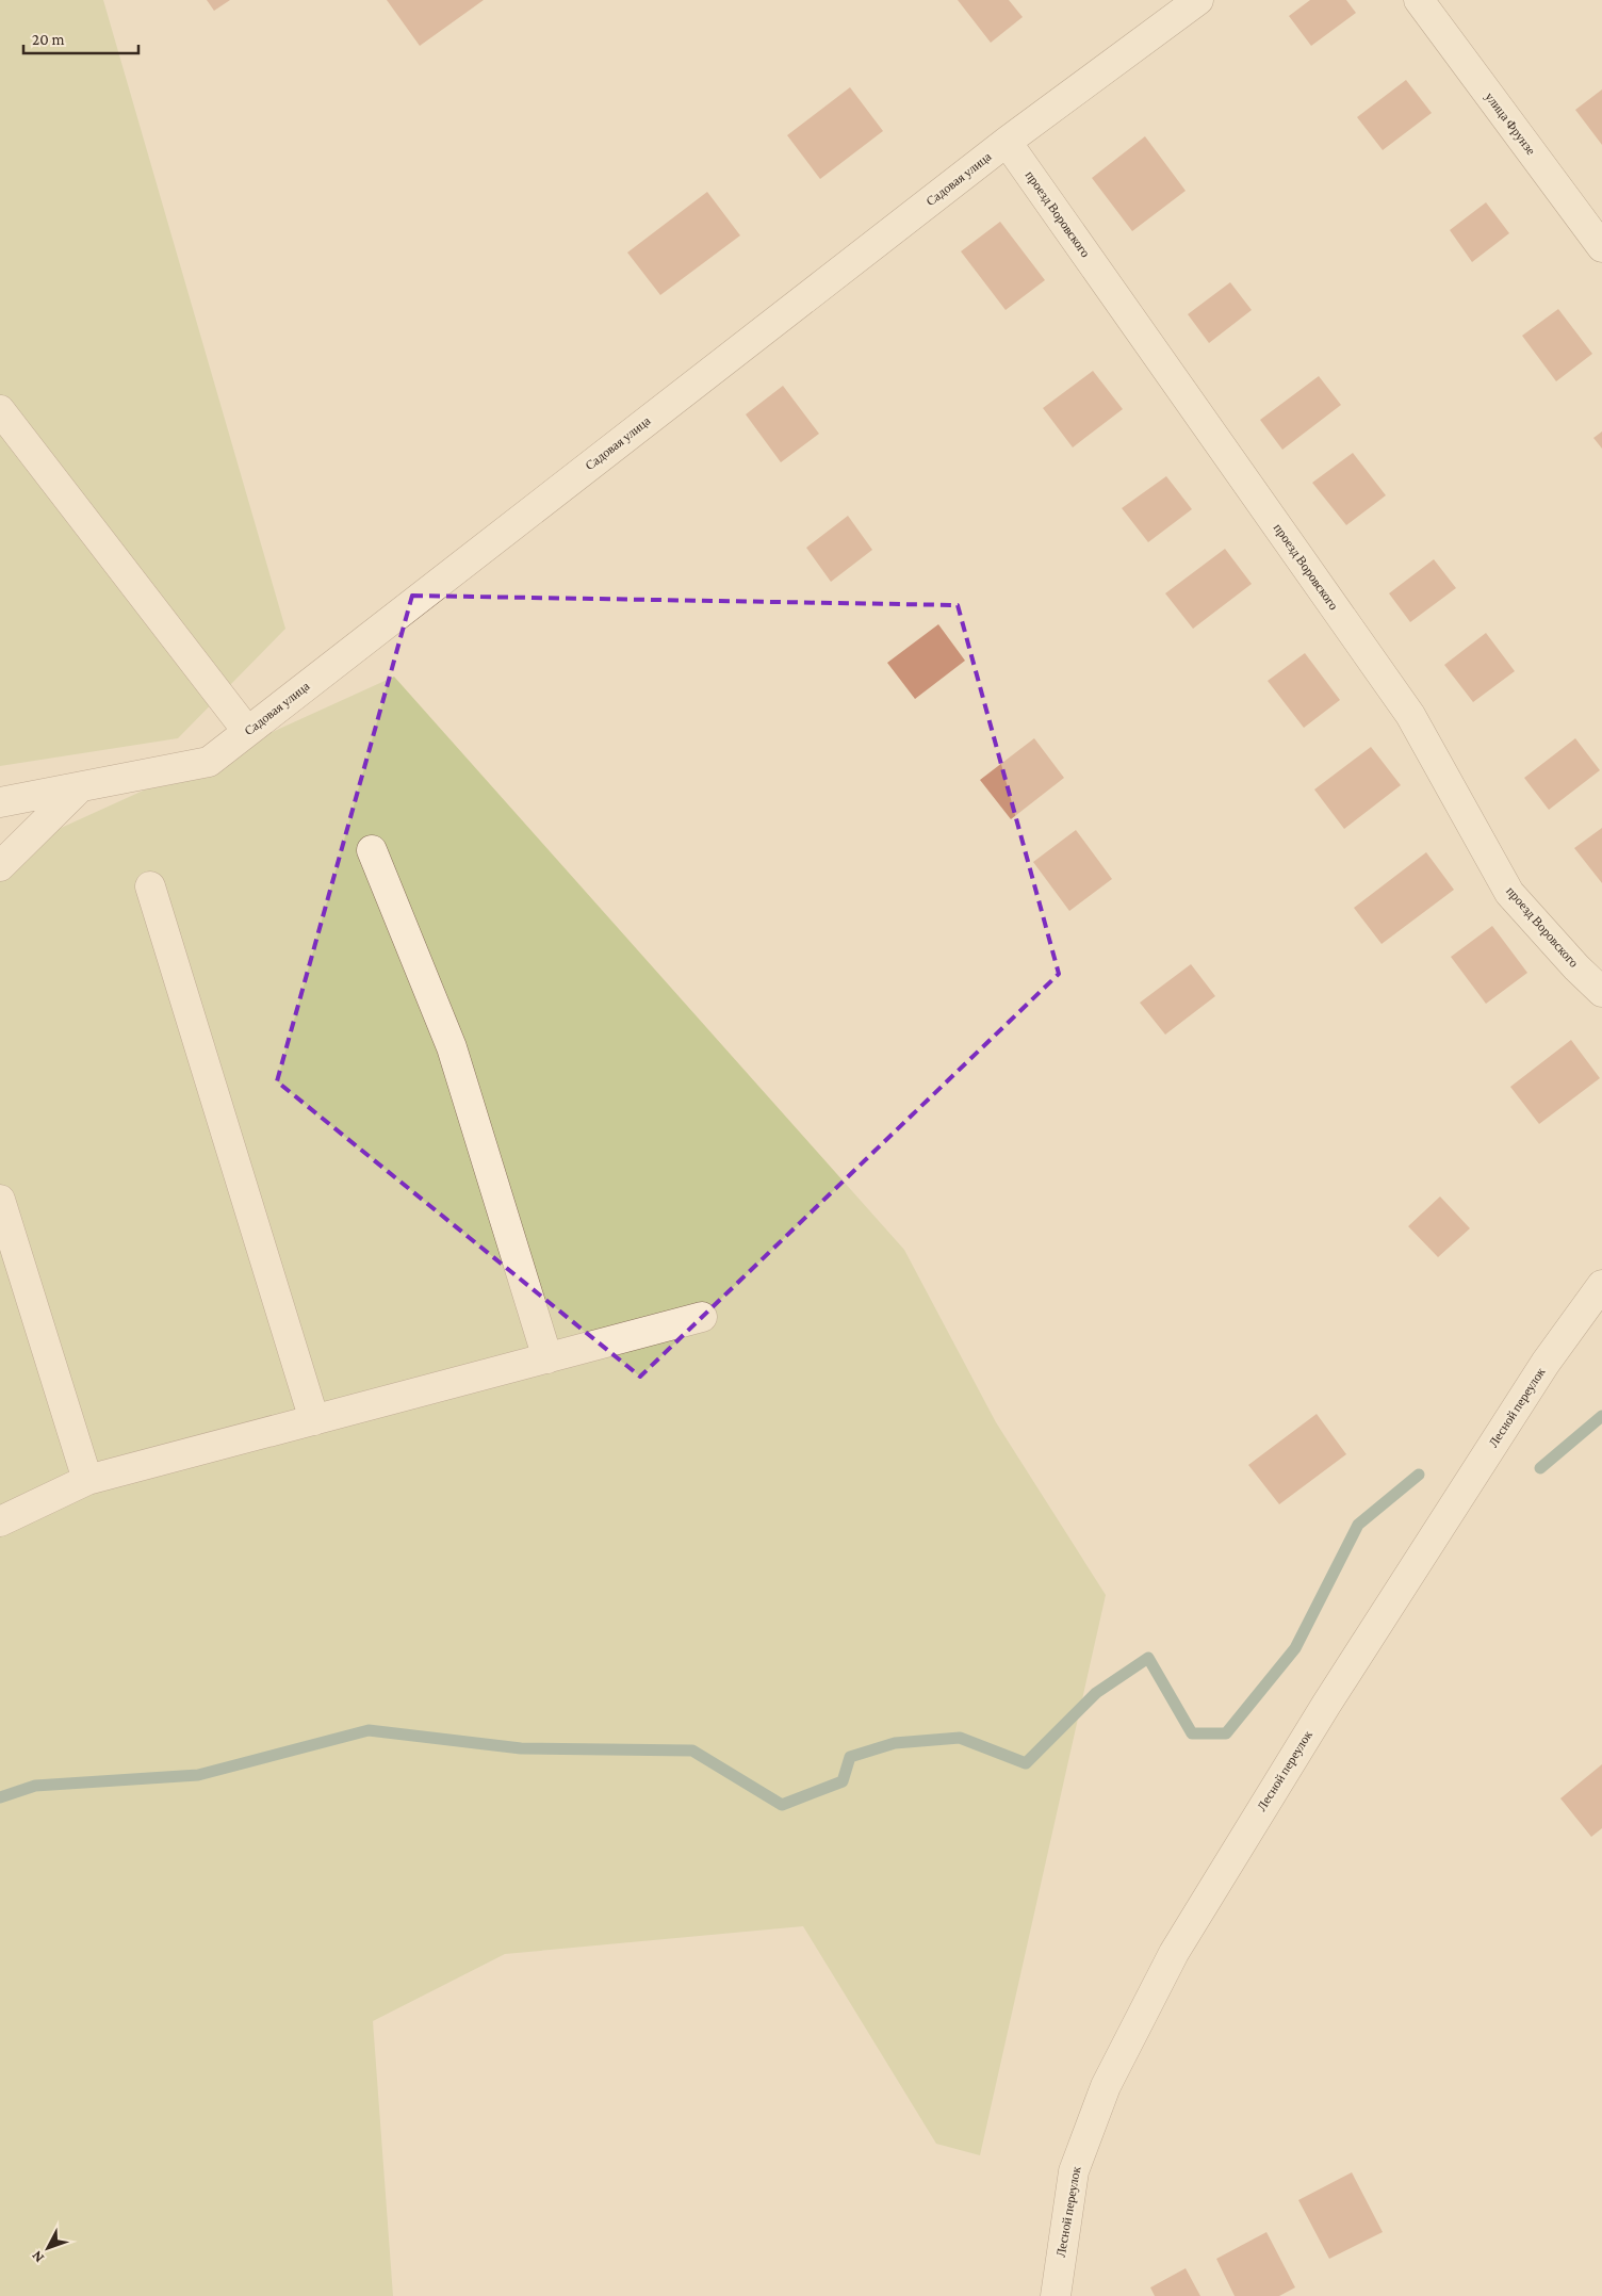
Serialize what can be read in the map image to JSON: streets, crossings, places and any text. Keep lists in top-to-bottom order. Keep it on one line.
{"streets":{"street":["улица Фрунзе","Садовая улица","проезд Воровского","Лесной переулок"]},"crossings":[["Садовая улица","проезд Воровского"]],"scale_bar":"20 m","north":"bottom left"}
